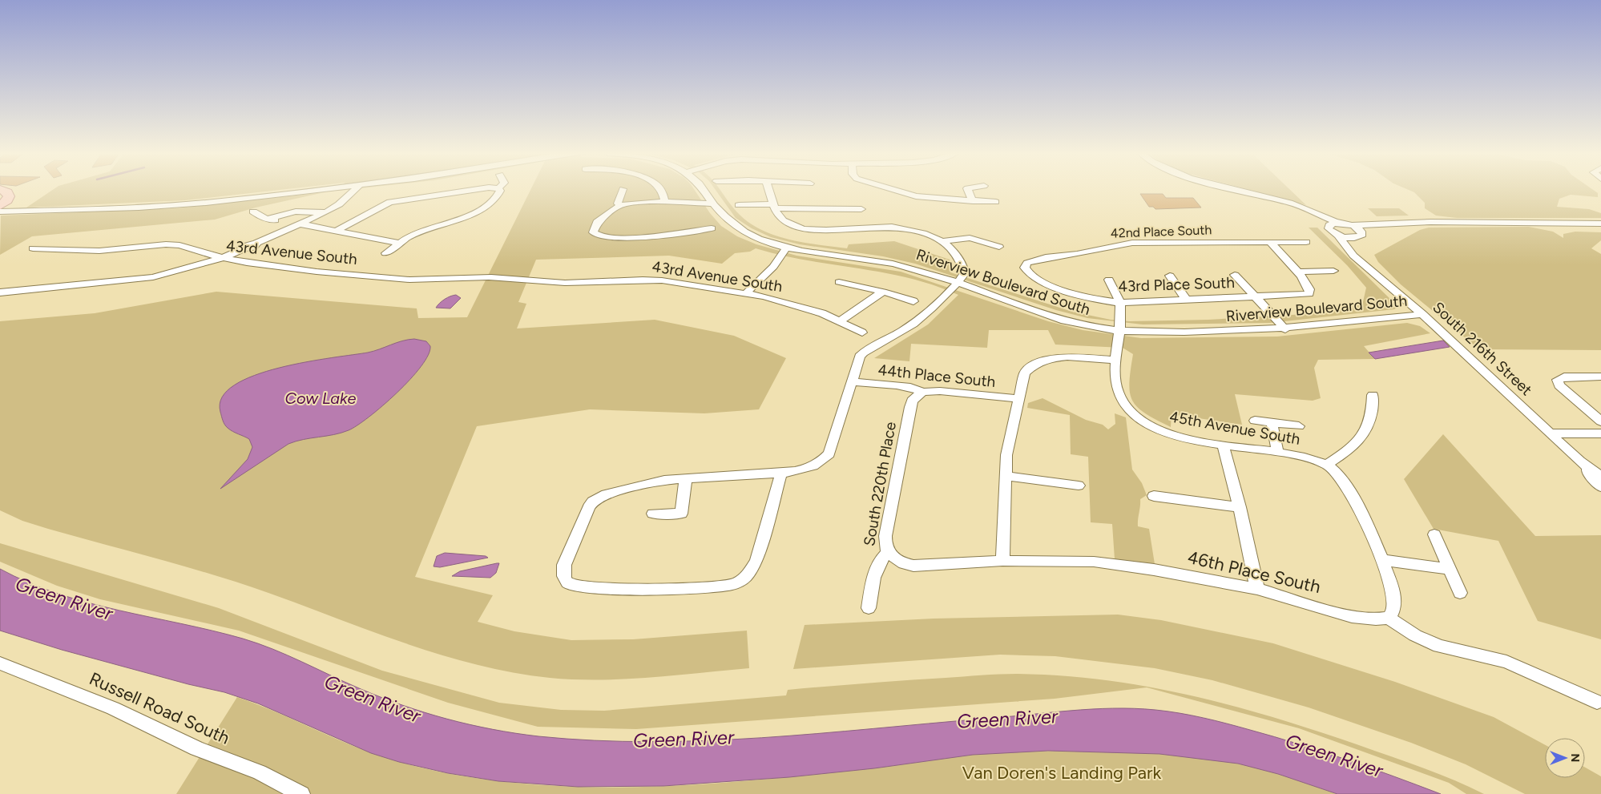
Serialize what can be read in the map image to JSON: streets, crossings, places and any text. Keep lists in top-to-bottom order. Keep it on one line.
{"streets":{"street":["42nd Place South","43rd Avenue South","Riverview Boulevard South","43rd Place South","South 216th Street","44th Place South","45th Avenue South","South 220th Place","46th Place South","Russell Road South"]},"crossings":[["42nd Place South","43rd Place South"],["Riverview Boulevard South","South 216th Street"],["44th Place South","South 220th Place"],["South 220th Place","46th Place South"]],"water":["Cow Lake","Green River"],"parks":["Van Doren's Landing Park"],"north":"right"}
